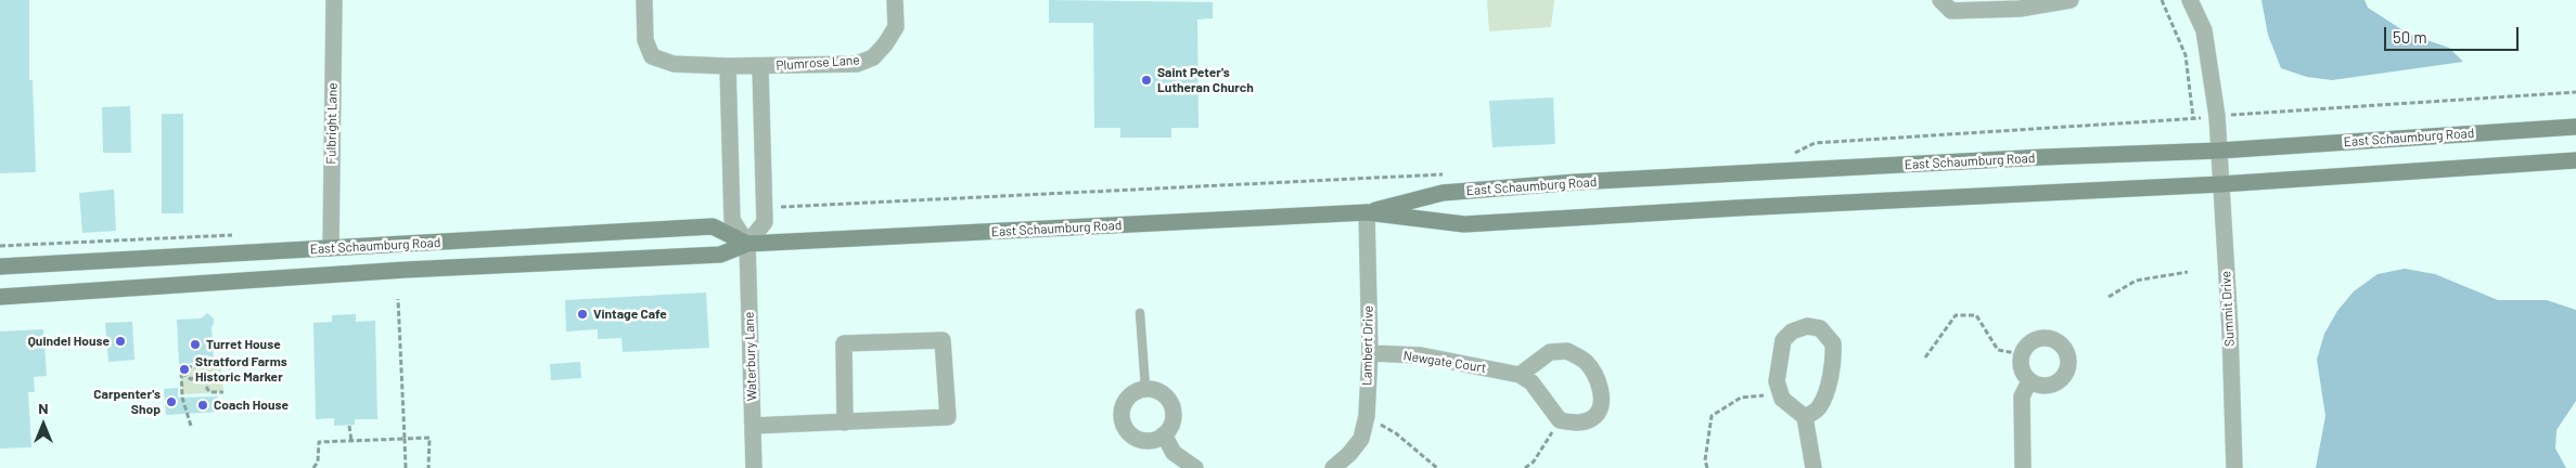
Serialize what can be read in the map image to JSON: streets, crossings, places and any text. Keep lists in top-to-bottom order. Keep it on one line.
{"streets":{"main road":["East Schaumburg Road"],"street":["Plumrose Lane","Fulbright Lane","Summit Drive","Lambert Drive","Waterbury Lane","Newgate Court"]},"crossings":[["Fulbright Lane","East Schaumburg Road"],["East Schaumburg Road","Summit Drive"],["East Schaumburg Road","Lambert Drive"],["East Schaumburg Road","Waterbury Lane"],["Lambert Drive","Newgate Court"]],"places":["Saint Peter's Lutheran Church","Vintage Cafe","Quindel House","Turret House","Stratford Farms Historic Marker","Carpenter's Shop","Coach House"],"scale_bar":"50 m","north":"top"}
